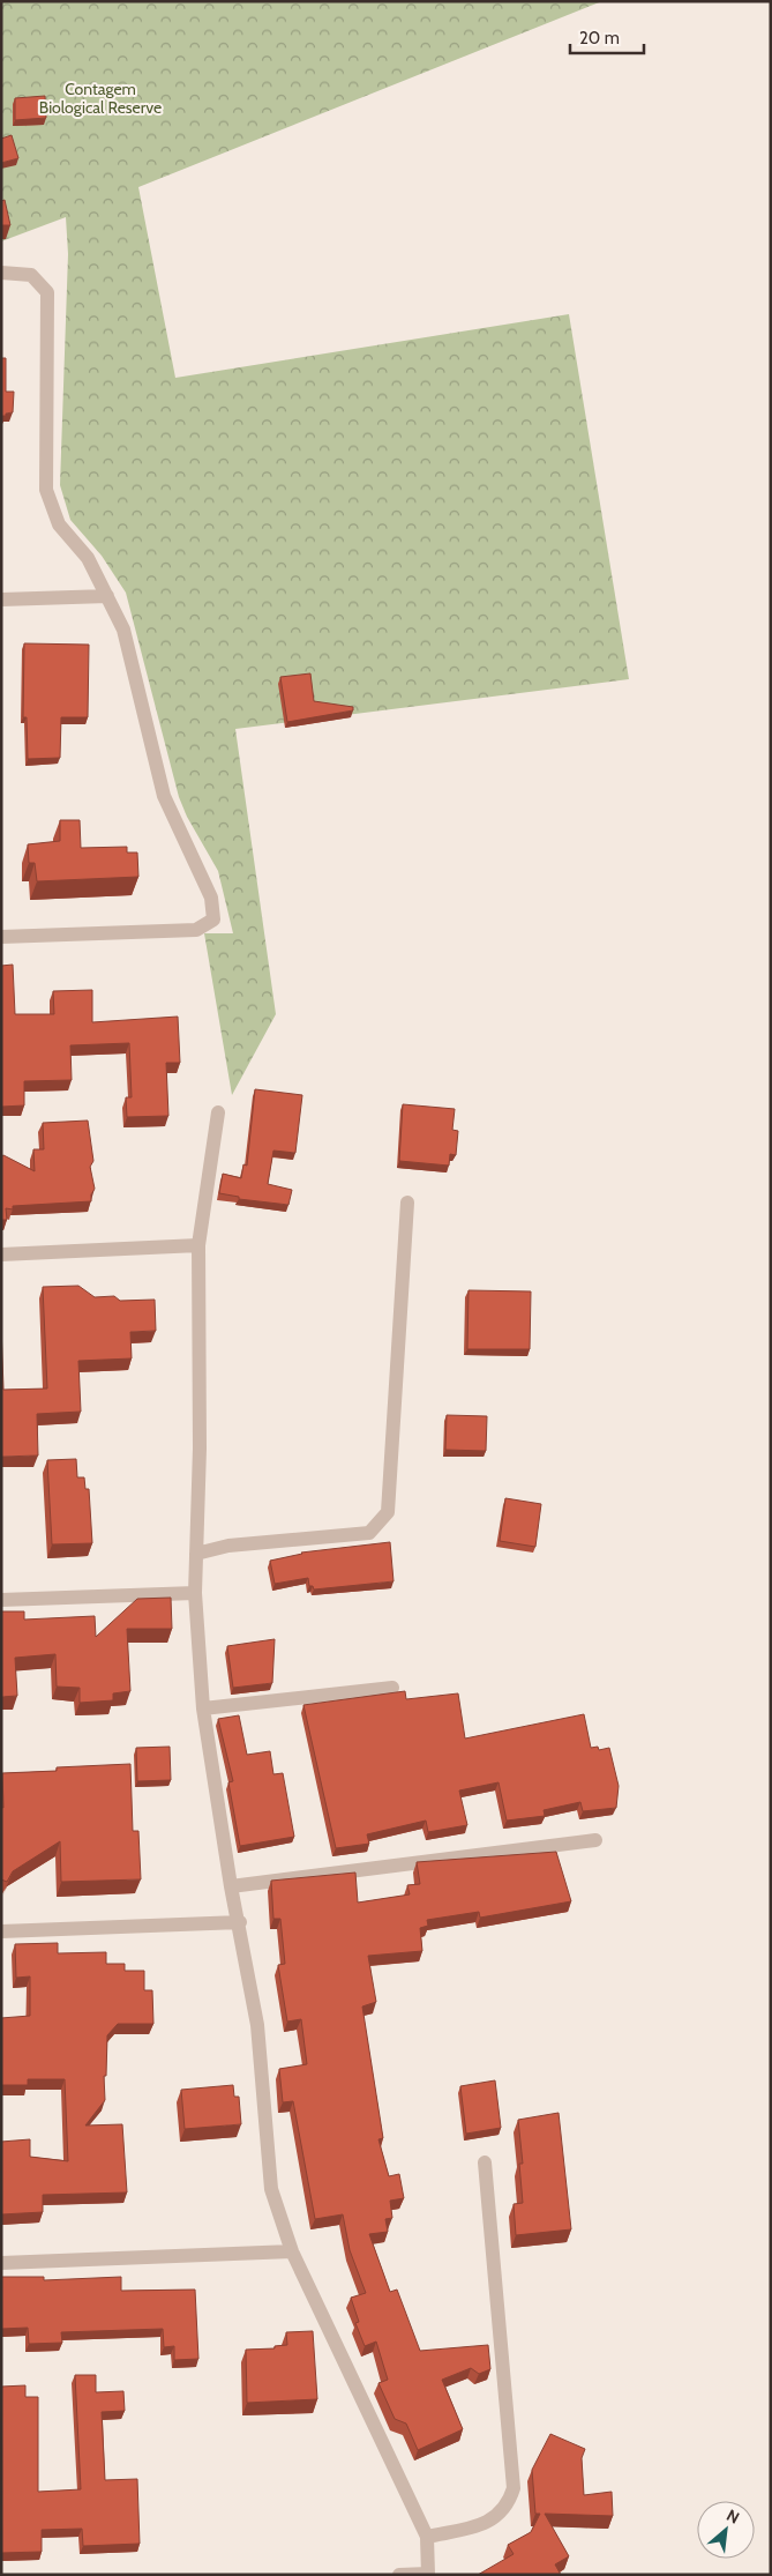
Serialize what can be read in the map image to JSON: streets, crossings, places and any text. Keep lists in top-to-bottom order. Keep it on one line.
{"parks":["Contagem Biological Reserve"],"scale_bar":"20 m","north":"top right"}
